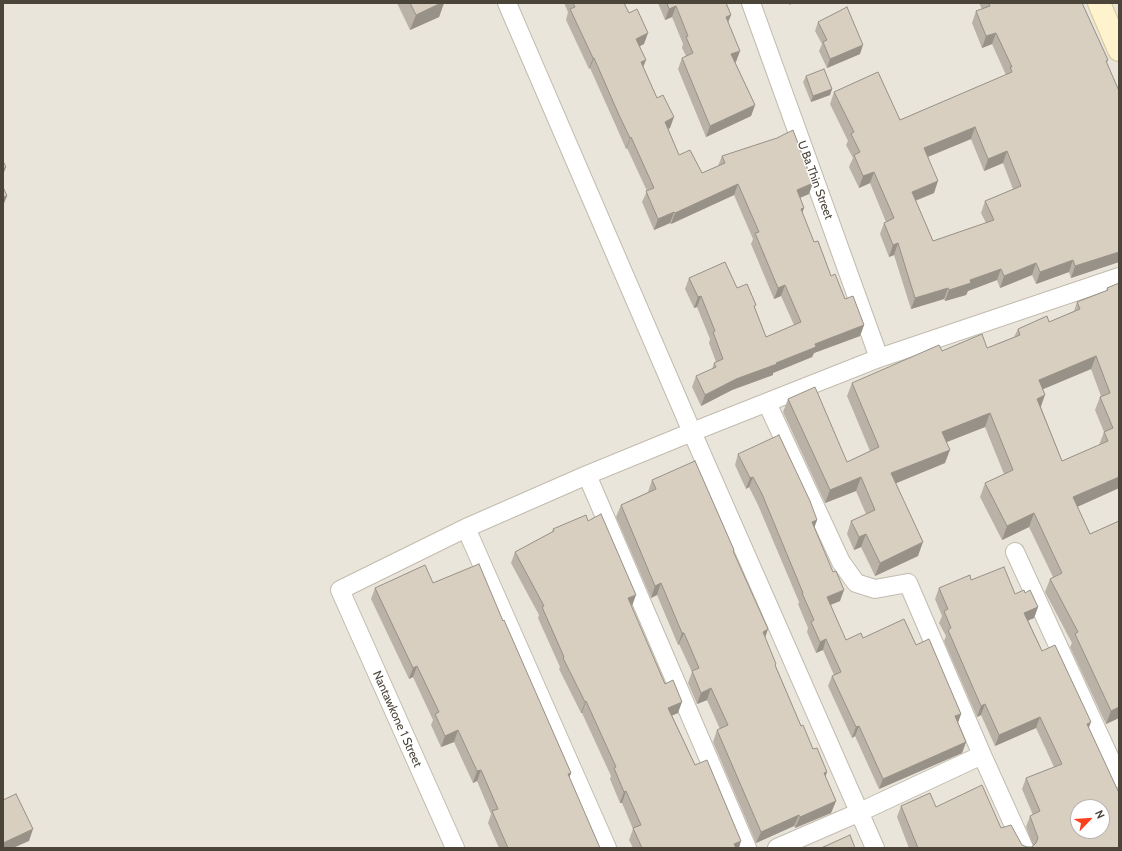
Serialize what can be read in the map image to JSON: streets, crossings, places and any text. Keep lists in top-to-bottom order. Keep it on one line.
{"streets":{"street":["U Ba Thin Street","Nantawkone 1 Street"]},"north":"top right"}
